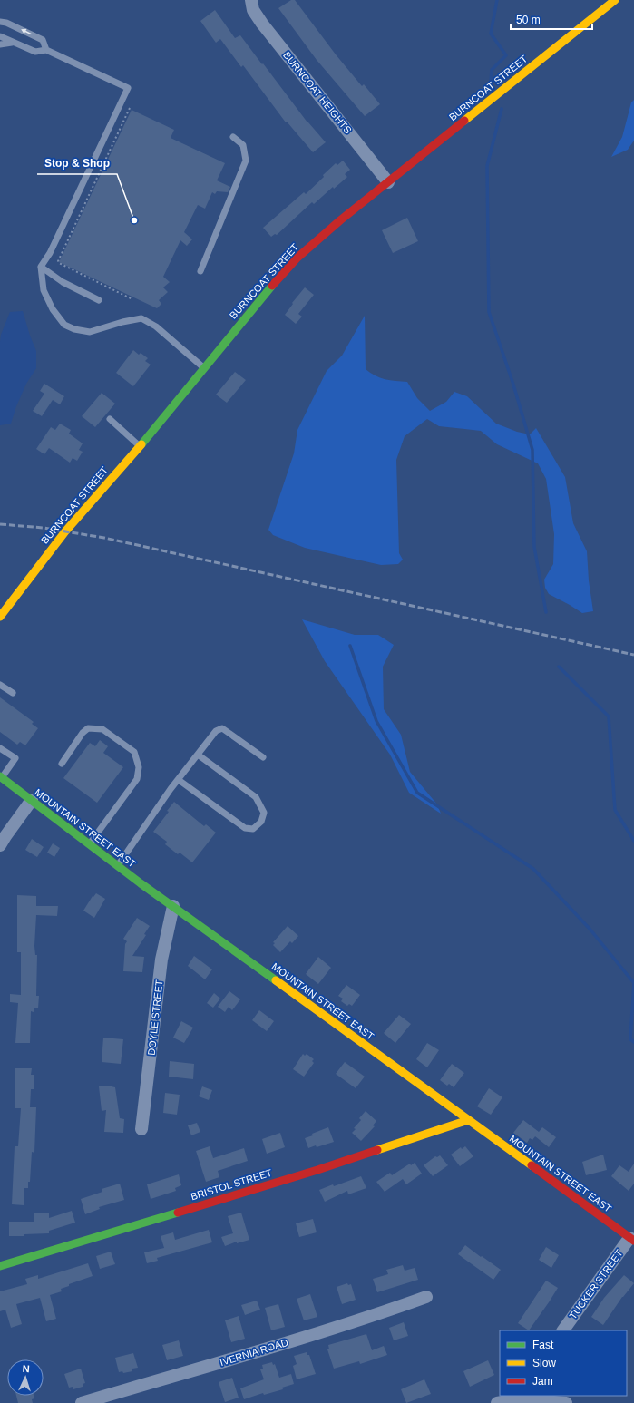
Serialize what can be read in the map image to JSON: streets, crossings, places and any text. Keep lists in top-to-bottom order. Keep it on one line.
{"streets":{"street":["BURNCOAT STREET","BURNCOAT HEIGHTS","MOUNTAIN STREET EAST","DOYLE STREET","BRISTOL STREET","TUCKER STREET","IVERNIA ROAD"]},"crossings":[["BURNCOAT STREET","BURNCOAT HEIGHTS"],["MOUNTAIN STREET EAST","DOYLE STREET"],["MOUNTAIN STREET EAST","BRISTOL STREET"],["MOUNTAIN STREET EAST","TUCKER STREET"]],"places":["Stop & Shop"],"legend":["Fast","Slow","Jam"],"scale_bar":"50 m","north":"top"}
